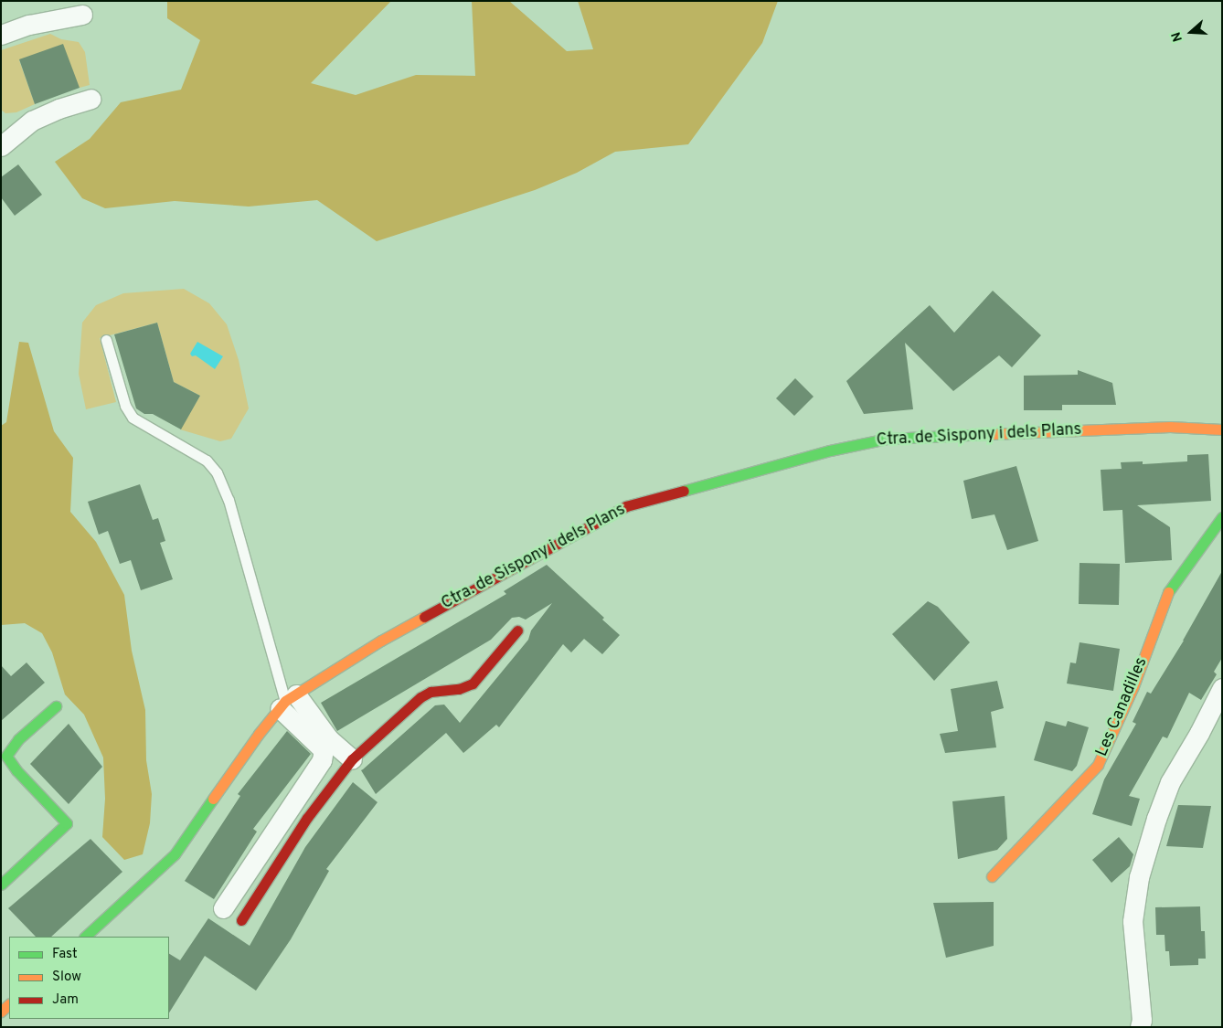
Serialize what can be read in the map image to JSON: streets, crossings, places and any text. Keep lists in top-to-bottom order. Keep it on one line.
{"streets":{"main road":["Ctra. de Sispony i dels Plans","Les Canadilles"]},"legend":["Fast","Slow","Jam"],"north":"left"}
